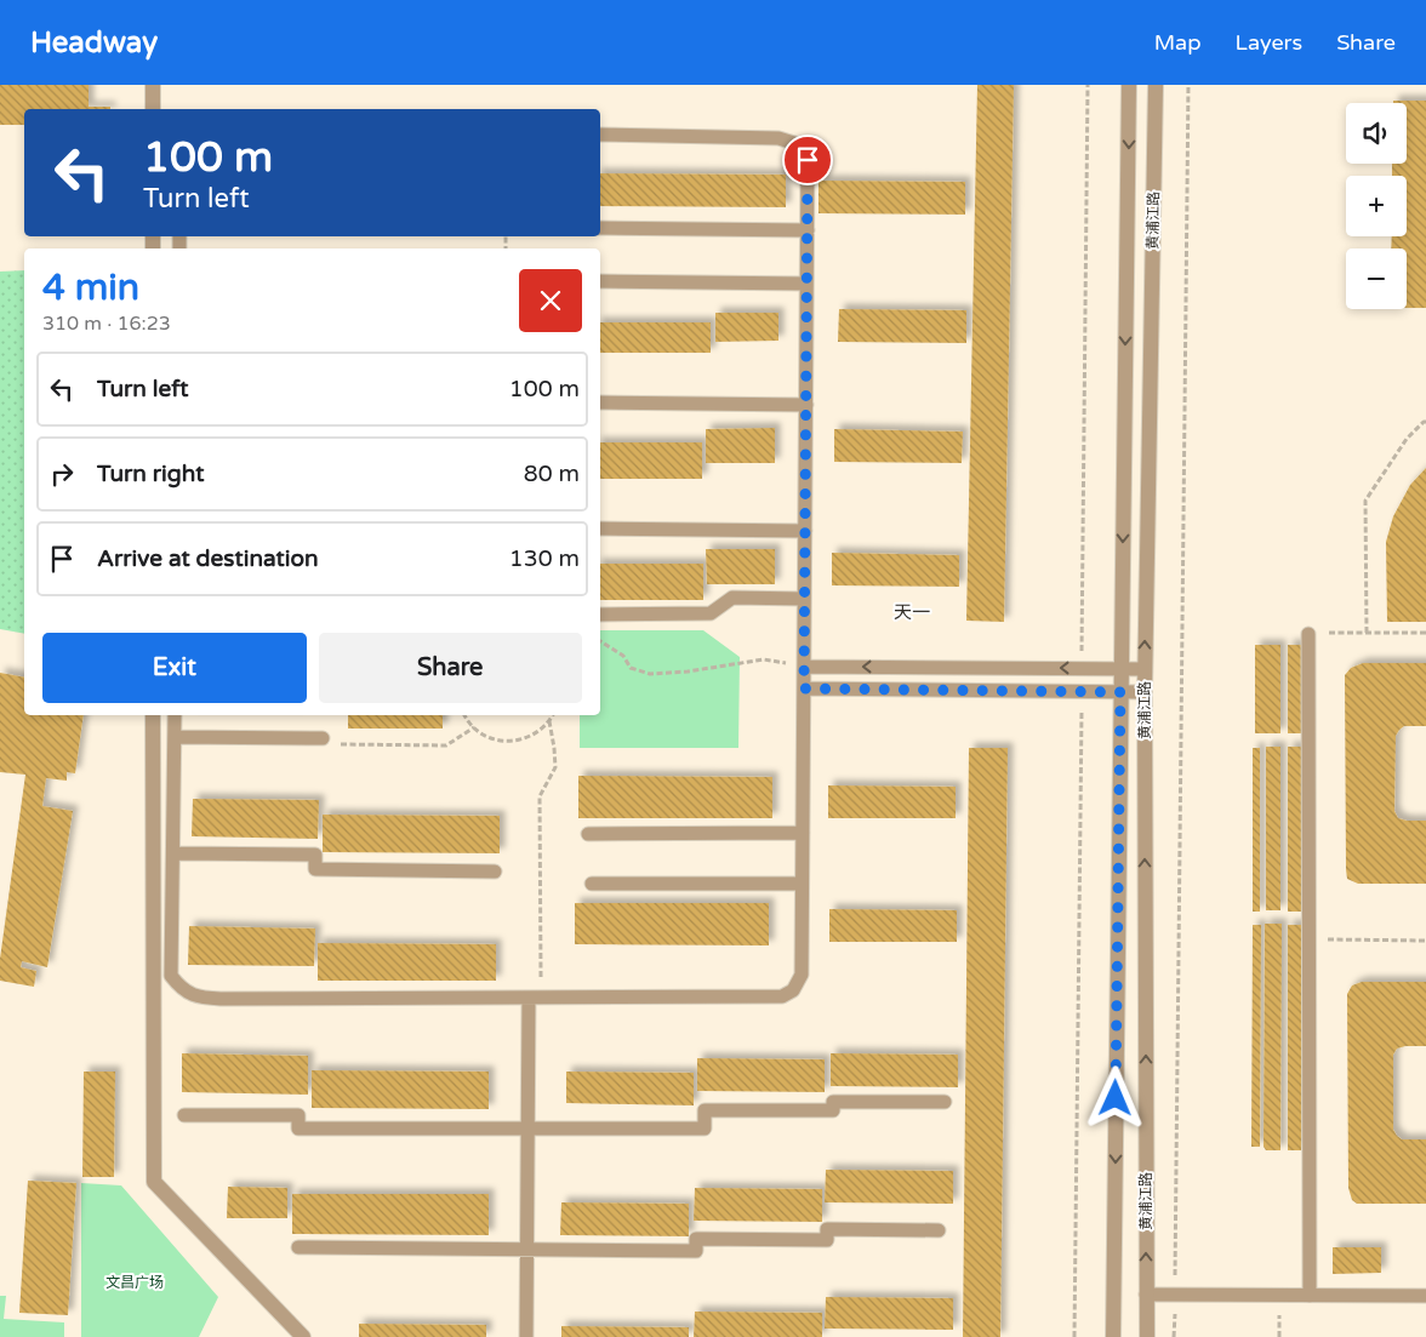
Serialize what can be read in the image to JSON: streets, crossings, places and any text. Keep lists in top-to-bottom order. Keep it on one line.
{"streets":{"street":["黄浦江路"]},"districts":["天一"],"parks":["文昌广场"],"page":{"header":"Headway","nav":["Map","Layers","Share"],"map_buttons":["+","−"],"turn":["100 m","Turn left"],"heading":["4 min","310 m · 16:23"],"list":[{"name":"Turn left","value":"100 m"},{"name":"Turn right","value":"80 m"},{"name":"Arrive at destination","value":"130 m"}],"buttons":["Exit","Share"]}}
